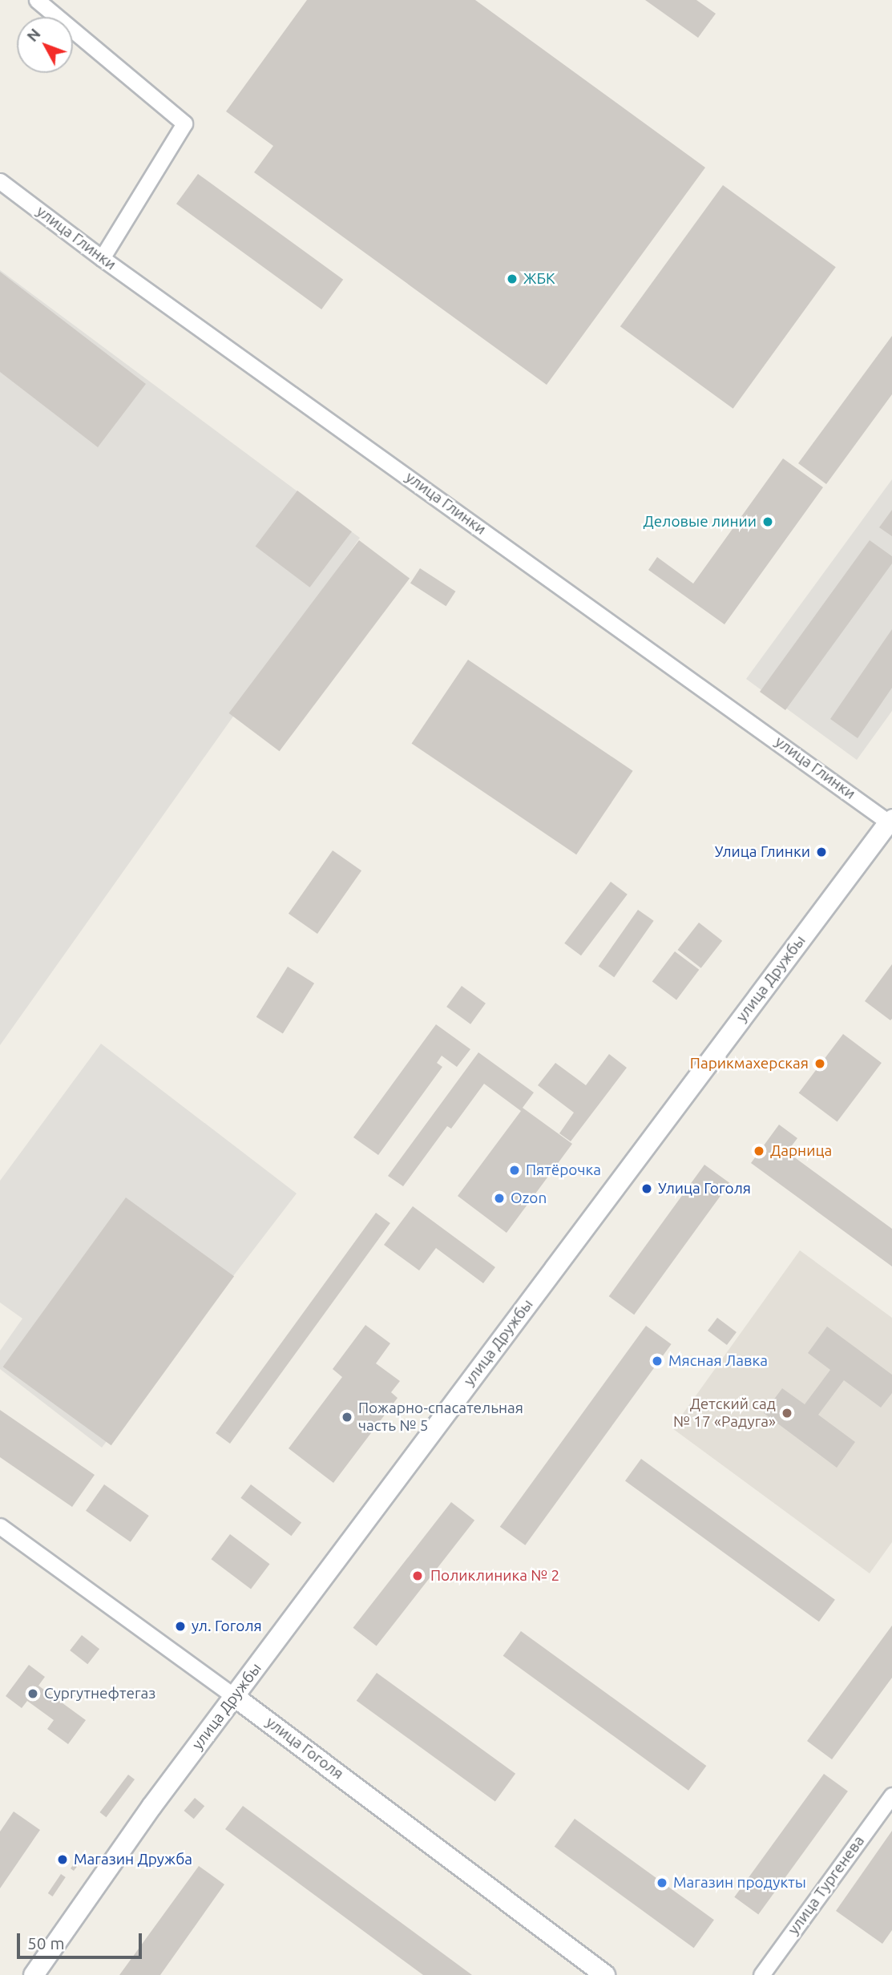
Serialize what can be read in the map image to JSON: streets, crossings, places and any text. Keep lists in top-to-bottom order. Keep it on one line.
{"streets":{"street":["улица Глинки","улица Дружбы","улица Гоголя","улица Тургенева"]},"crossings":[["улица Глинки","улица Дружбы"],["улица Дружбы","улица Гоголя"]],"places":["ЖБК","Деловые линии","Улица Глинки","Парикмахерская","Дарница","Пятёрочка","Улица Гоголя","Ozon","Мясная Лавка","Детский сад № 17 «Радуга»","Пожарно-спасательная часть № 5","Поликлиника № 2","ул. Гоголя","Сургутнефтегаз","Магазин Дружба","Магазин продукты"],"scale_bar":"50 m","north":"top left"}
